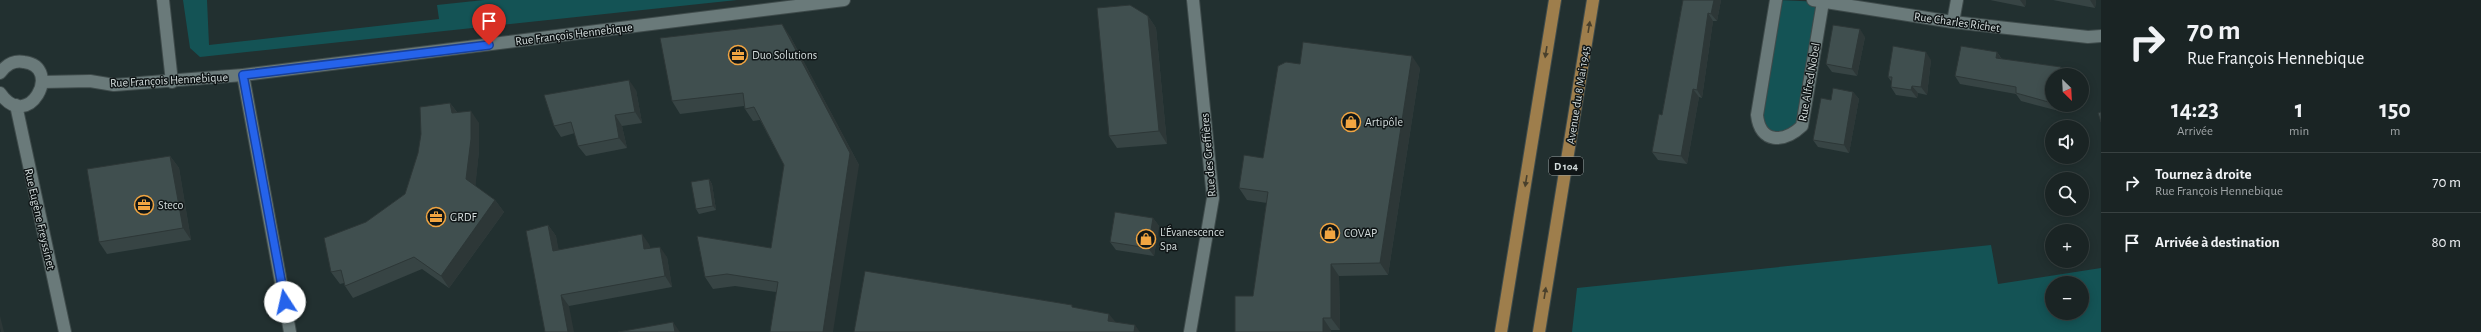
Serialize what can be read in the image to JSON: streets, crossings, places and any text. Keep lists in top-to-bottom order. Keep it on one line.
{"streets":{"main road":["Avenue du 8 Mai 1945","D 104"],"street":["Rue Charles Richet","Rue François Hennebique","Rue Alfred Nobel","Rue des Greffières","Rue Eugène Freyssinet"]},"crossings":[["Rue Charles Richet","Rue Alfred Nobel"]],"places":{"office":["Duo Solutions","Steco","GRDF"],"shop":["Artipôle","COVAP","L'Évanescence Spa"]},"north":"bottom right","page":{"turn":["70 m","Rue François Hennebique"],"map_buttons":["+","−"],"eta":["14:23","Arrivée","1","min","150","m"],"list":[{"name":"Tournez à droite","note":"Rue François Hennebique","value":"70 m"},{"name":"Arrivée à destination","value":"80 m"}]}}
